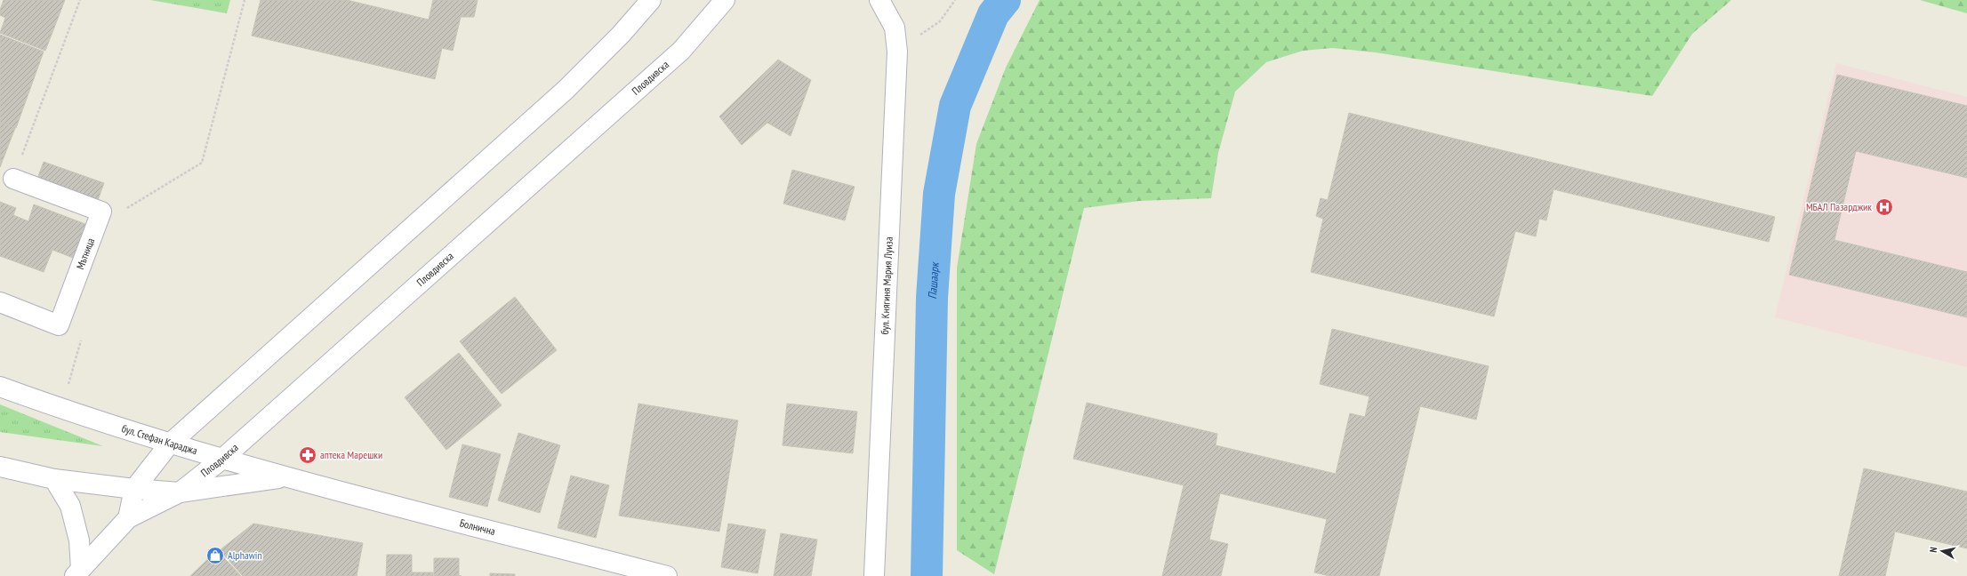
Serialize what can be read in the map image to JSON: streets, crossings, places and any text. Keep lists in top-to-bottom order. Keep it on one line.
{"streets":{"street":["Пловдивска","Мътница","бул. Княгиня Мария Луиза","бул. Стефан Караджа","Болнична"]},"crossings":[["Пловдивска","бул. Стефан Караджа"],["бул. Стефан Караджа","Болнична"]],"water":["Пашаарк"],"places":{"hospital":["МБАЛ Пазарджик"],"pharmacy":["аптека Марешки"],"shop":["Alphawin"]},"north":"left"}
